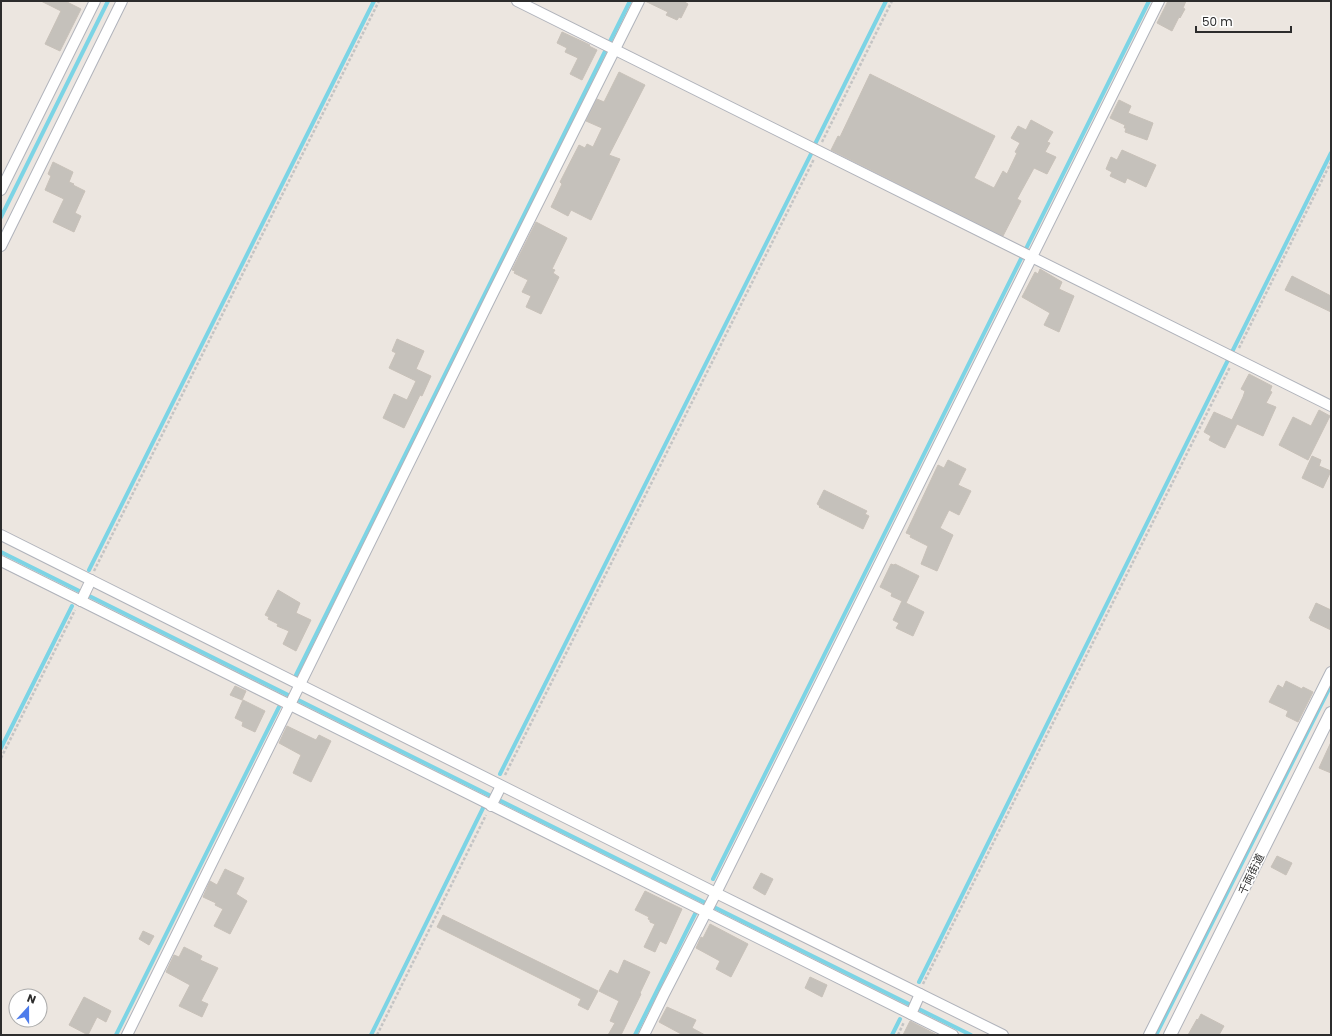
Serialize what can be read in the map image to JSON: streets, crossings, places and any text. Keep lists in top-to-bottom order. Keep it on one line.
{"streets":{"street":["千両街道"]},"scale_bar":"50 m","north":"top"}
